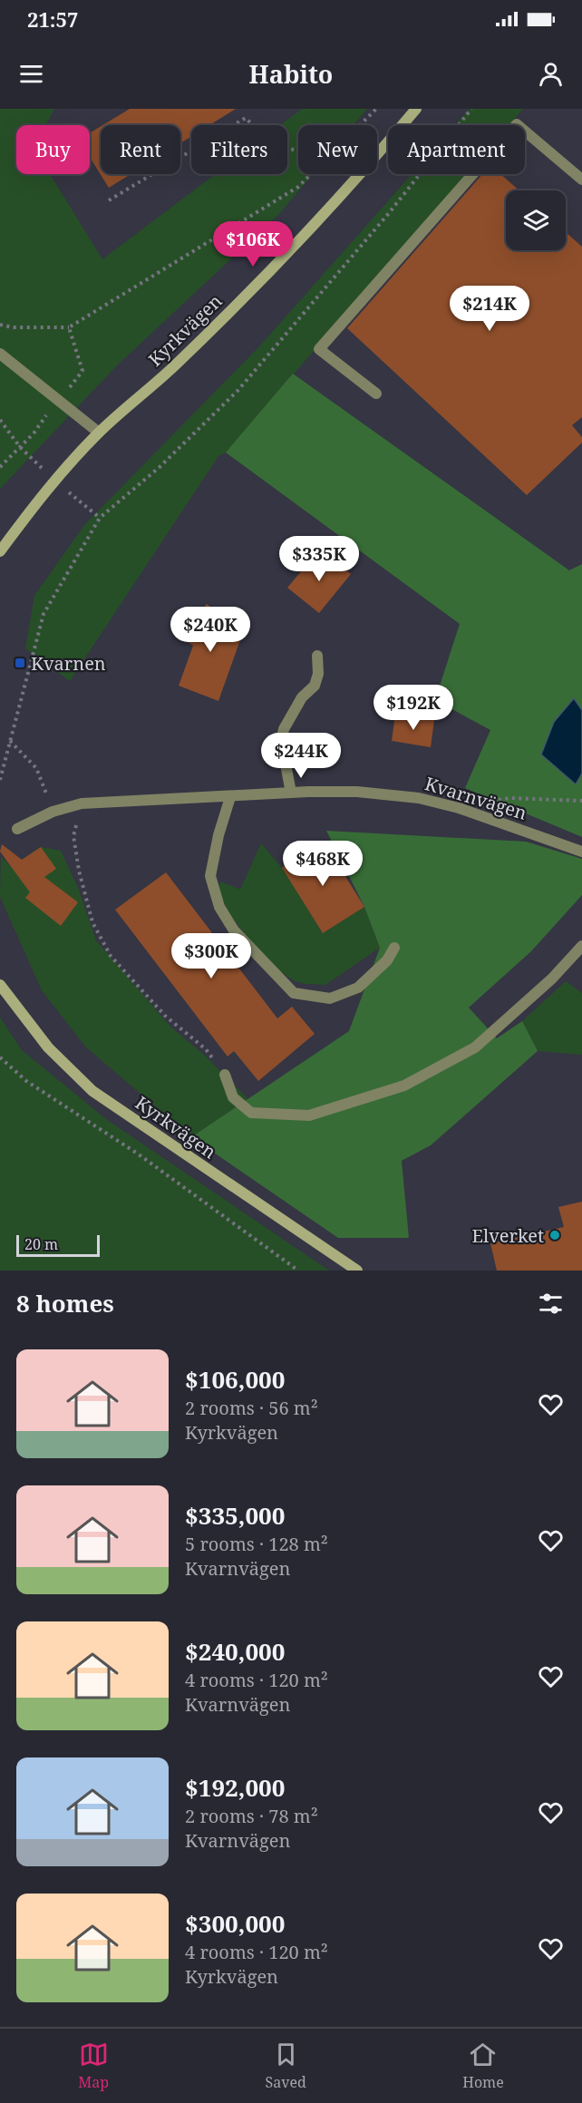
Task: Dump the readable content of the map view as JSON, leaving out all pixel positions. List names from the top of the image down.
{
  "streets": {
    "street": ["Kyrkvägen", "Kvarnvägen"]
  },
  "places": {
    "transit": ["Kvarnen"],
    "other": ["Elverket"]
  },
  "scale_bar": "20 m",
  "page": {
    "status": "21:57",
    "header": "Habito",
    "chip": [
      "Buy",
      "Rent",
      "Filters",
      "New",
      "Apartment"
    ],
    "price": [
      "$106K",
      "$214K",
      "$335K",
      "$240K",
      "$192K",
      "$244K",
      "$468K",
      "$300K"
    ],
    "scale": "20 m",
    "heading": "8 homes",
    "list": [
      {
        "name": "$106,000",
        "note": "2 rooms · 56 m² · Kyrkvägen"
      },
      {
        "name": "$335,000",
        "note": "5 rooms · 128 m² · Kvarnvägen"
      },
      {
        "name": "$240,000",
        "note": "4 rooms · 120 m² · Kvarnvägen"
      },
      {
        "name": "$192,000",
        "note": "2 rooms · 78 m² · Kvarnvägen"
      },
      {
        "name": "$300,000",
        "note": "4 rooms · 120 m² · Kyrkvägen"
      }
    ],
    "tabs": ["Map", "Saved", "Home"]
  }
}
